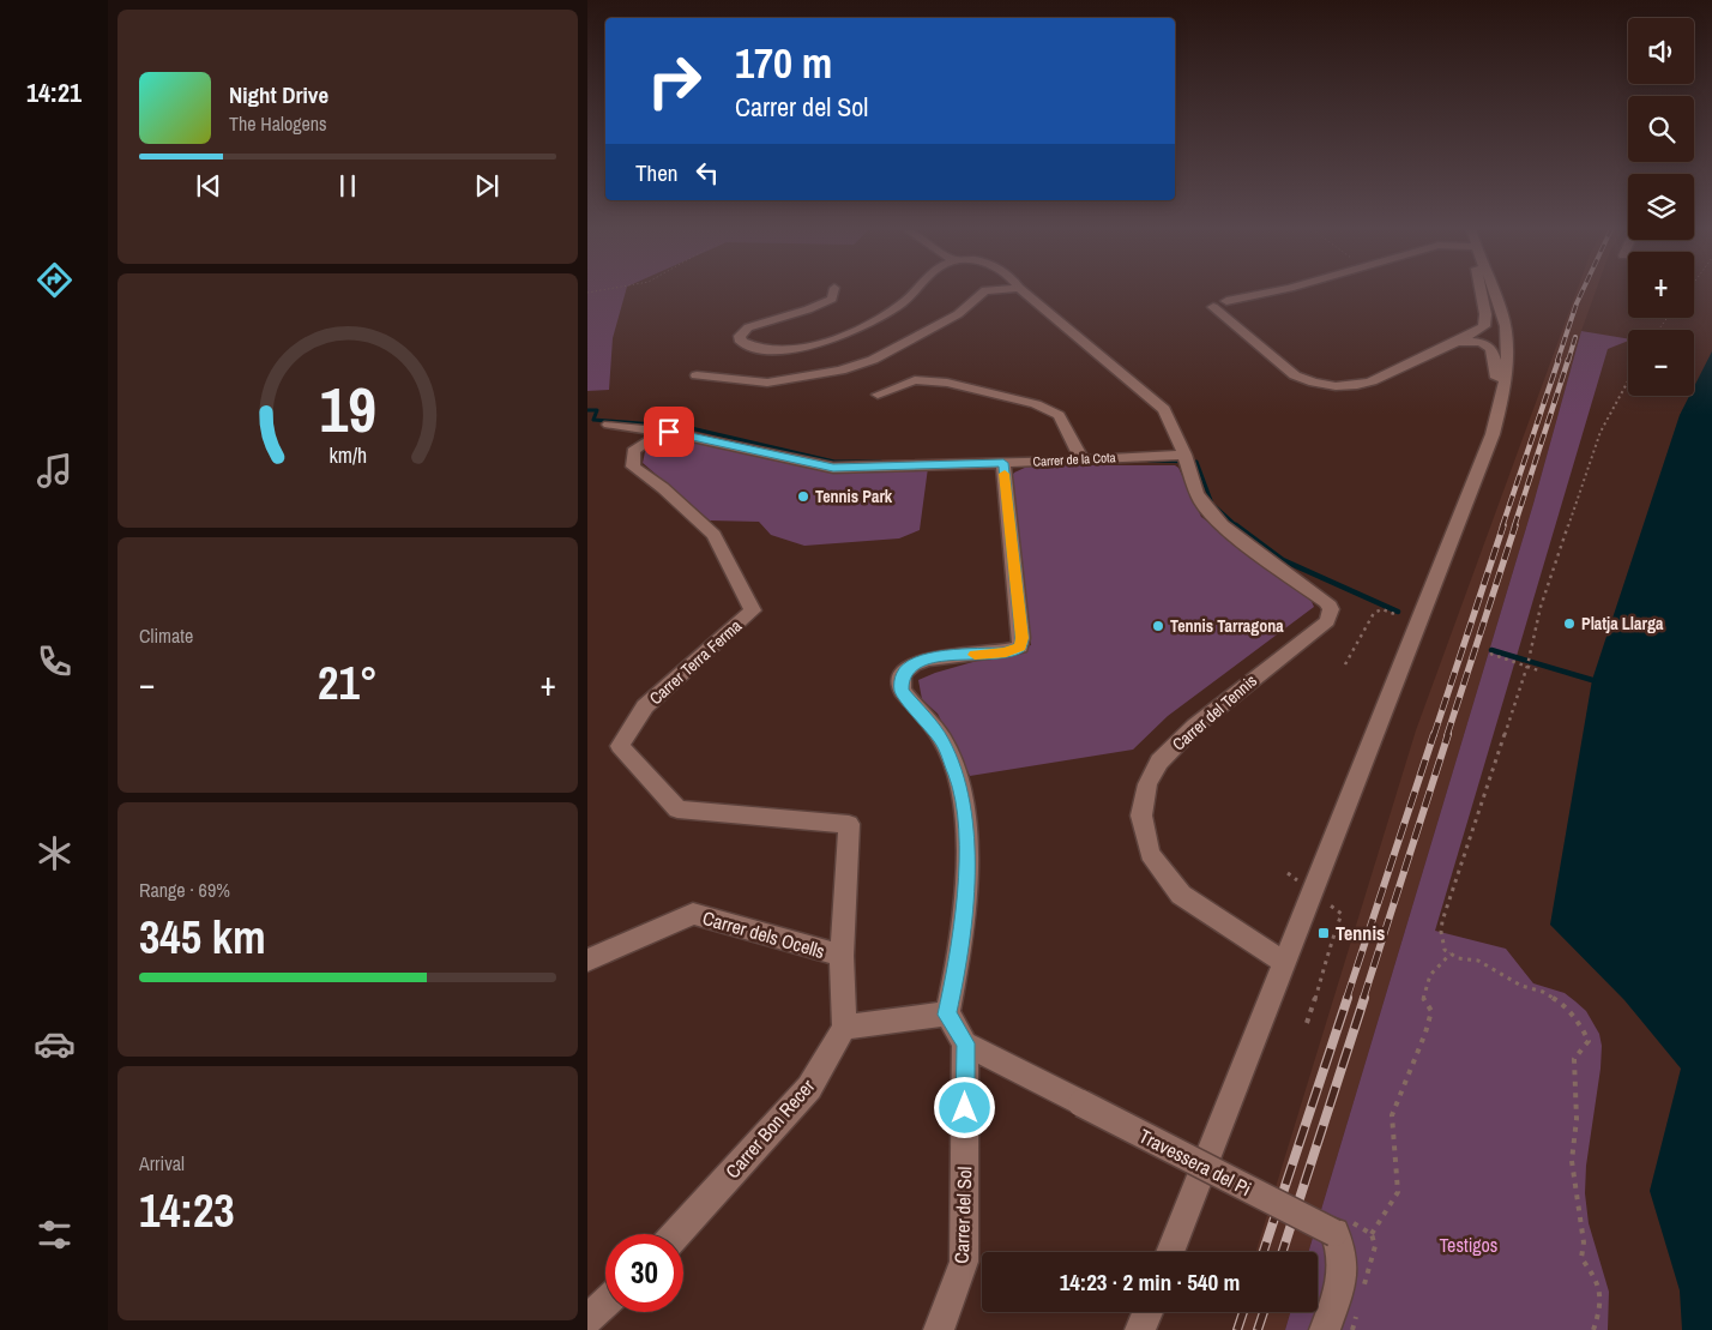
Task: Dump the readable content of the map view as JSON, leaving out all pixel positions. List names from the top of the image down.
{
  "streets": {
    "street": [
      "Carrer de la Cota",
      "Carrer Terra Ferma",
      "Carrer del Tennis",
      "Carrer dels Ocells",
      "Carrer Bon Recer",
      "Travessera del Pi",
      "Carrer del Sol"
    ]
  },
  "crossings": [
    ["Carrer de la Cota", "Carrer Terra Ferma"],
    ["Carrer de la Cota", "Carrer del Tennis"],
    ["Carrer Terra Ferma", "Carrer dels Ocells"],
    ["Carrer dels Ocells", "Carrer Bon Recer"],
    ["Travessera del Pi", "Carrer del Sol"]
  ],
  "parks": ["Testigos"],
  "places": {
    "other": ["Tennis Park", "Platja Llarga", "Tennis Tarragona"],
    "transit": ["Tennis"]
  },
  "page": {
    "tabs": "14:21",
    "map_buttons": ["+", "−"],
    "turn": ["170 m", "Carrer del Sol"],
    "song": ["Night Drive", "The Halogens"],
    "then": "Then",
    "tile": [
      "Climate",
      ["Range · 69%", "345 km"],
      ["Arrival", "14:23"]
    ],
    "heat": ["−", "21°", "+"],
    "limit": "30",
    "trip": "14:23 · 2 min · 540 m",
    "gauge": ["19", "km/h"]
  }
}
